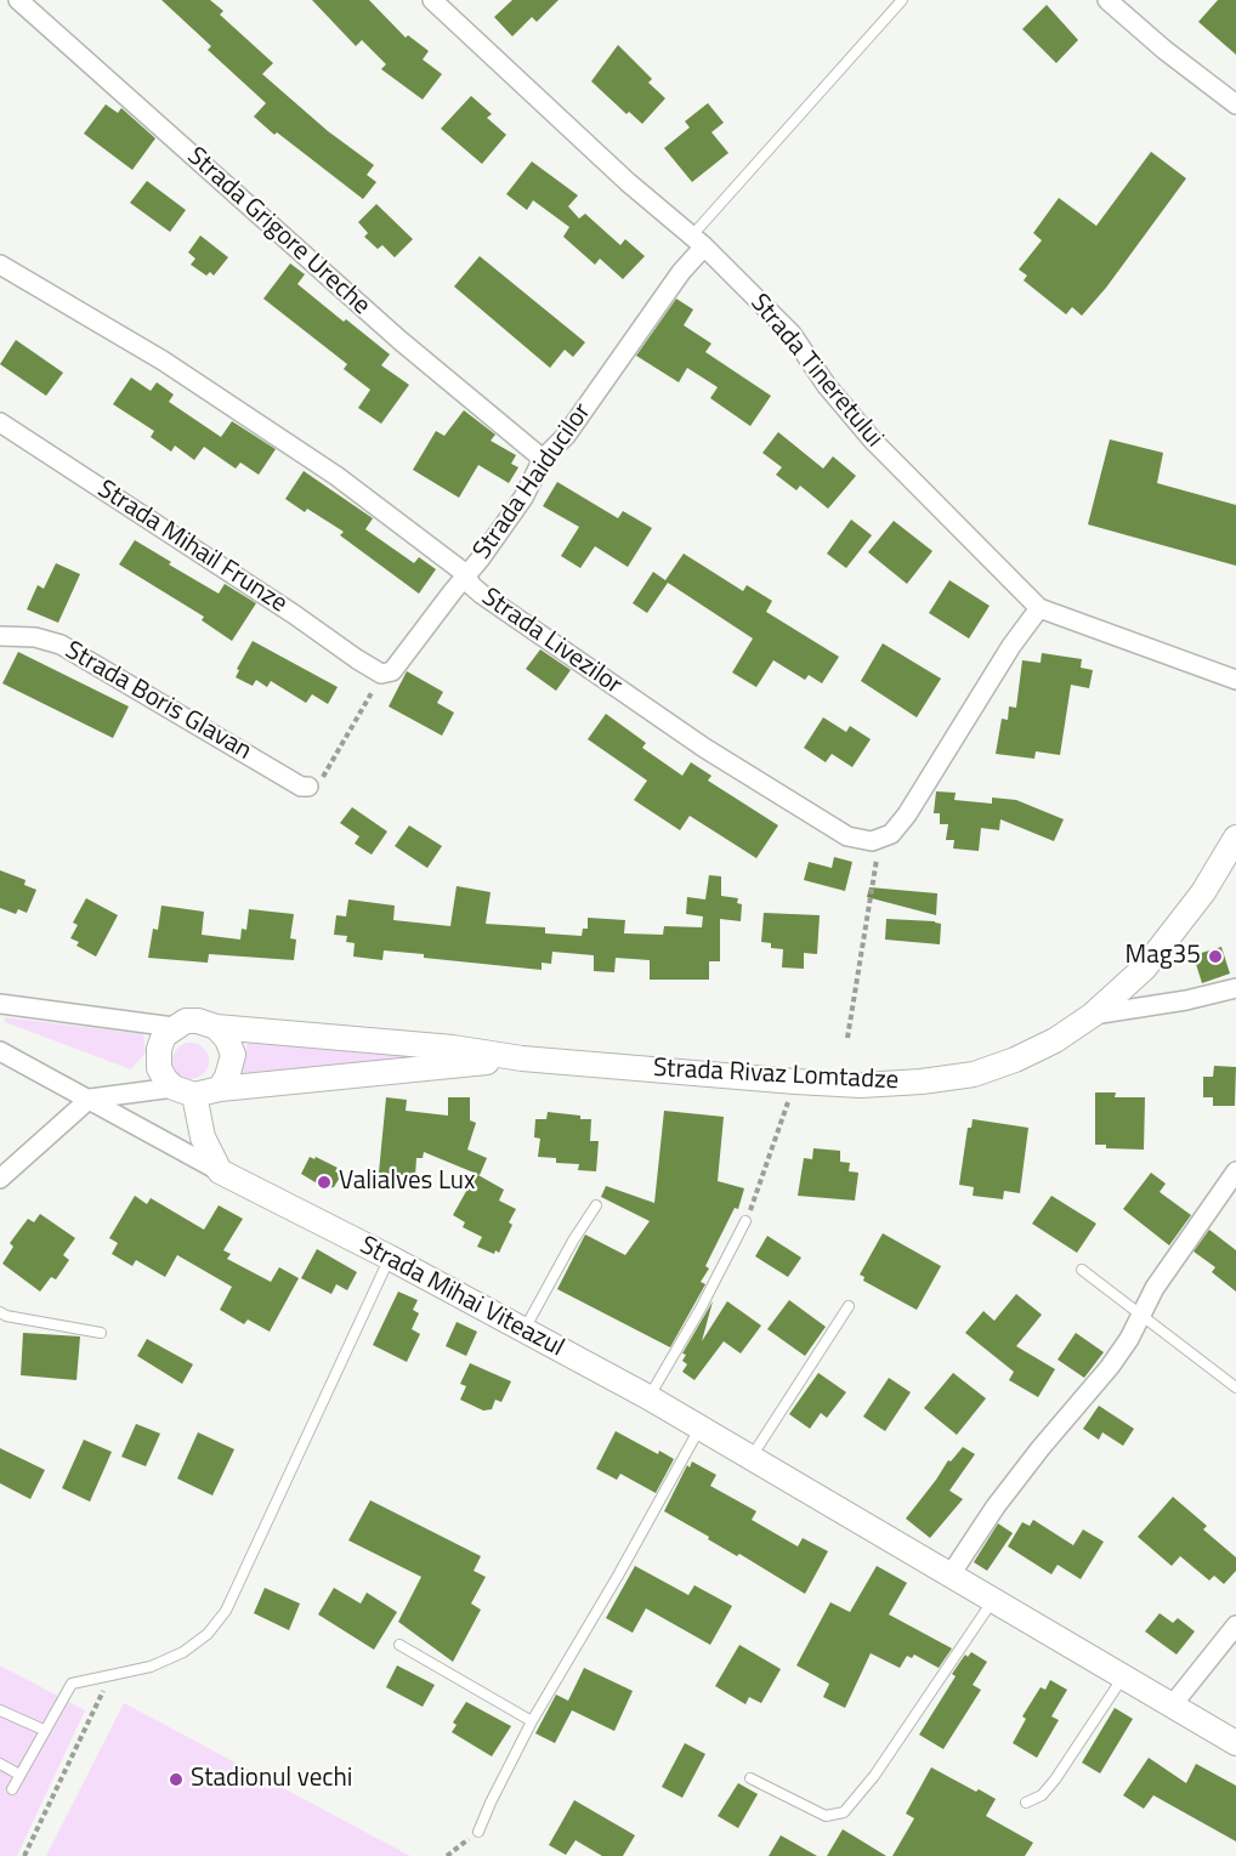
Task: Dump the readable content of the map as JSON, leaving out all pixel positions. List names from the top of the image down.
{
  "streets": {
    "street": [
      "Strada Grigore Ureche",
      "Strada Tineretului",
      "Strada Haiducilor",
      "Strada Mihail Frunze",
      "Strada Livezilor",
      "Strada Boris Glavan",
      "Strada Rivaz Lomtadze",
      "Strada Mihai Viteazul"
    ]
  },
  "crossings": [
    ["Strada Grigore Ureche", "Strada Haiducilor"],
    ["Strada Tineretului", "Strada Haiducilor"],
    ["Strada Haiducilor", "Strada Mihail Frunze"],
    ["Strada Haiducilor", "Strada Livezilor"]
  ],
  "places": ["Mag35", "Valialves Lux", "Stadionul vechi"]
}
